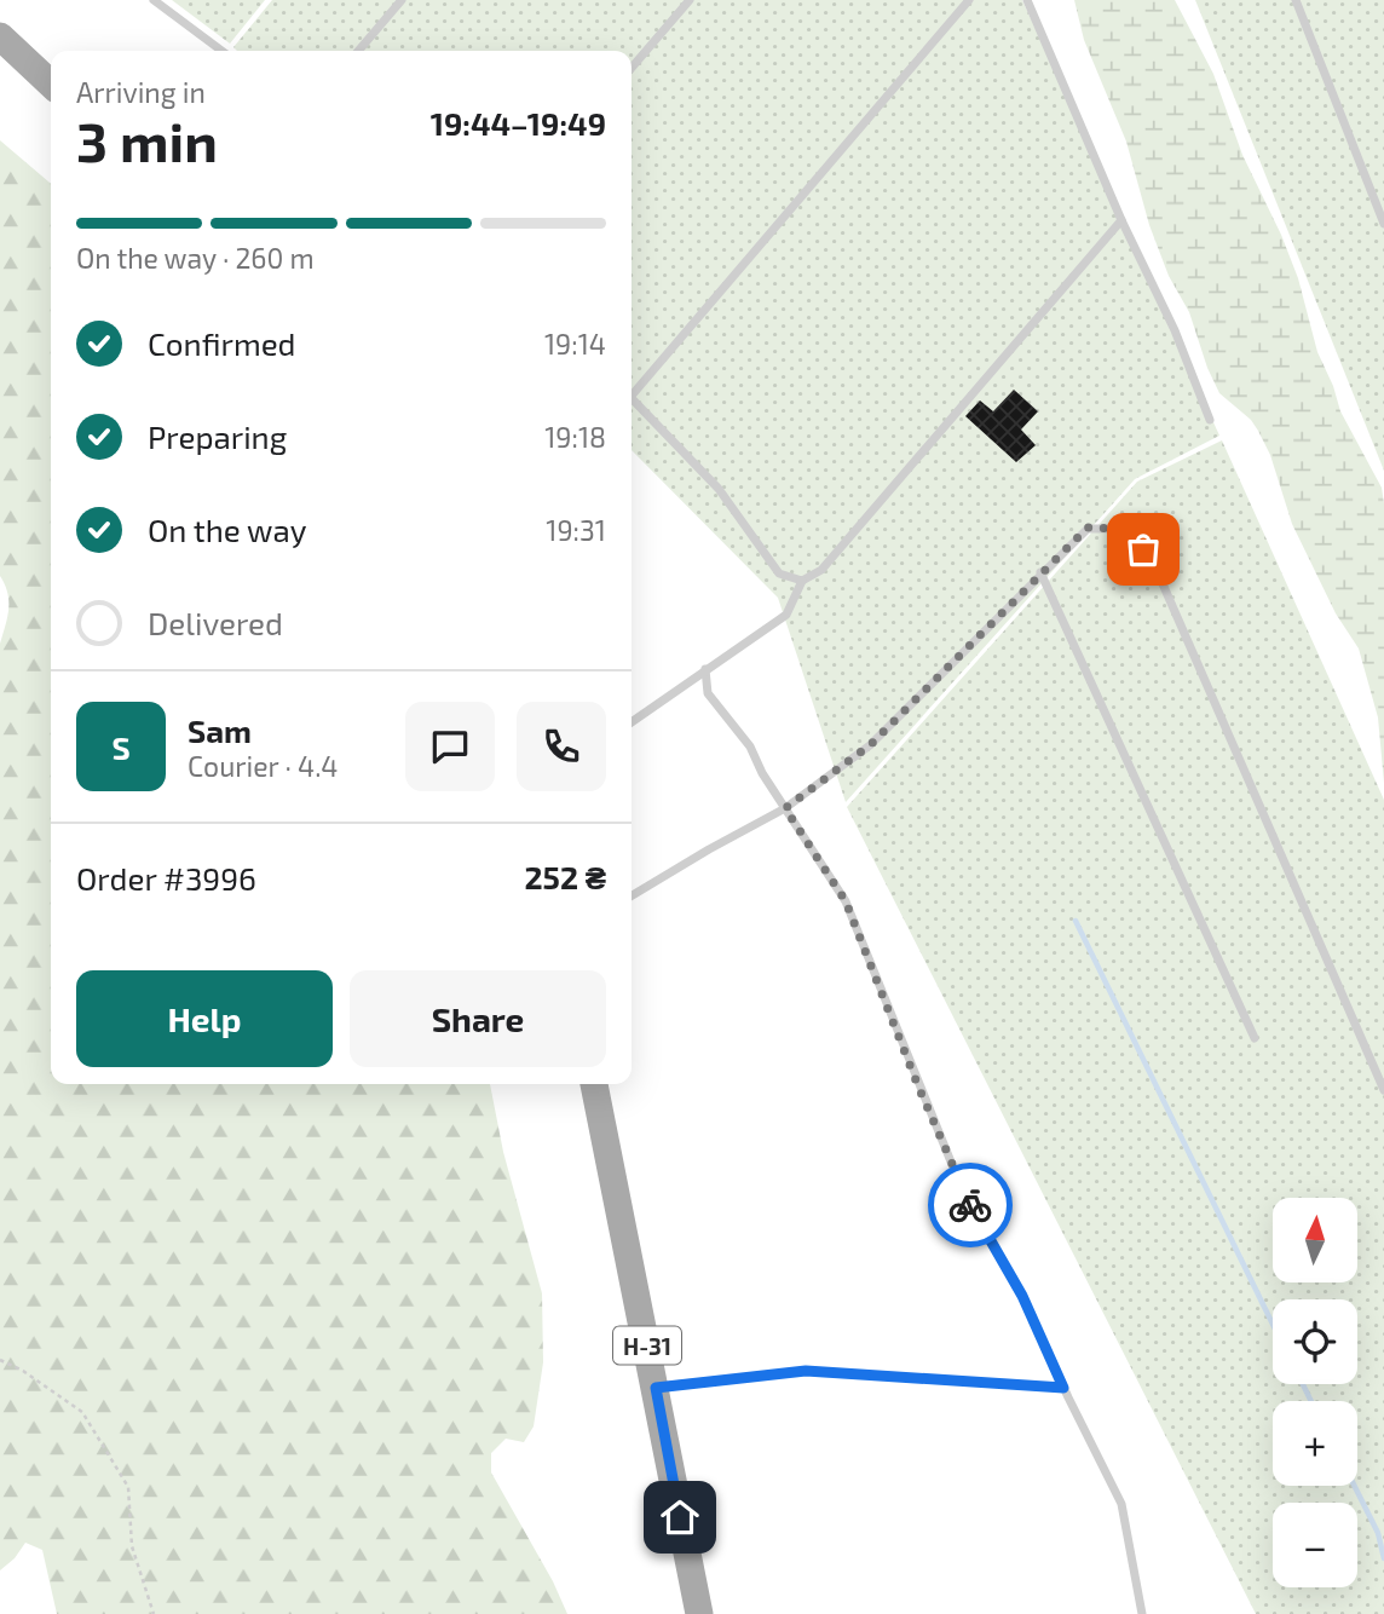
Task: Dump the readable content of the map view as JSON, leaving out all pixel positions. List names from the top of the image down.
{
  "streets": {
    "main road": ["Н-31"]
  },
  "north": "top",
  "page": {
    "heading": ["3 min", "Arriving in", "19:44–19:49"],
    "panel": [
      "Sam",
      "Courier · 4.4",
      "Order #3996",
      "252 ₴"
    ],
    "bar": "On the way · 260 m",
    "list": [
      ["Confirmed", "19:14"],
      ["Preparing", "19:18"],
      ["On the way", "19:31"],
      "Delivered"
    ],
    "round": "S",
    "buttons": ["Help", "Share"],
    "map_buttons": ["+", "−"]
  }
}
